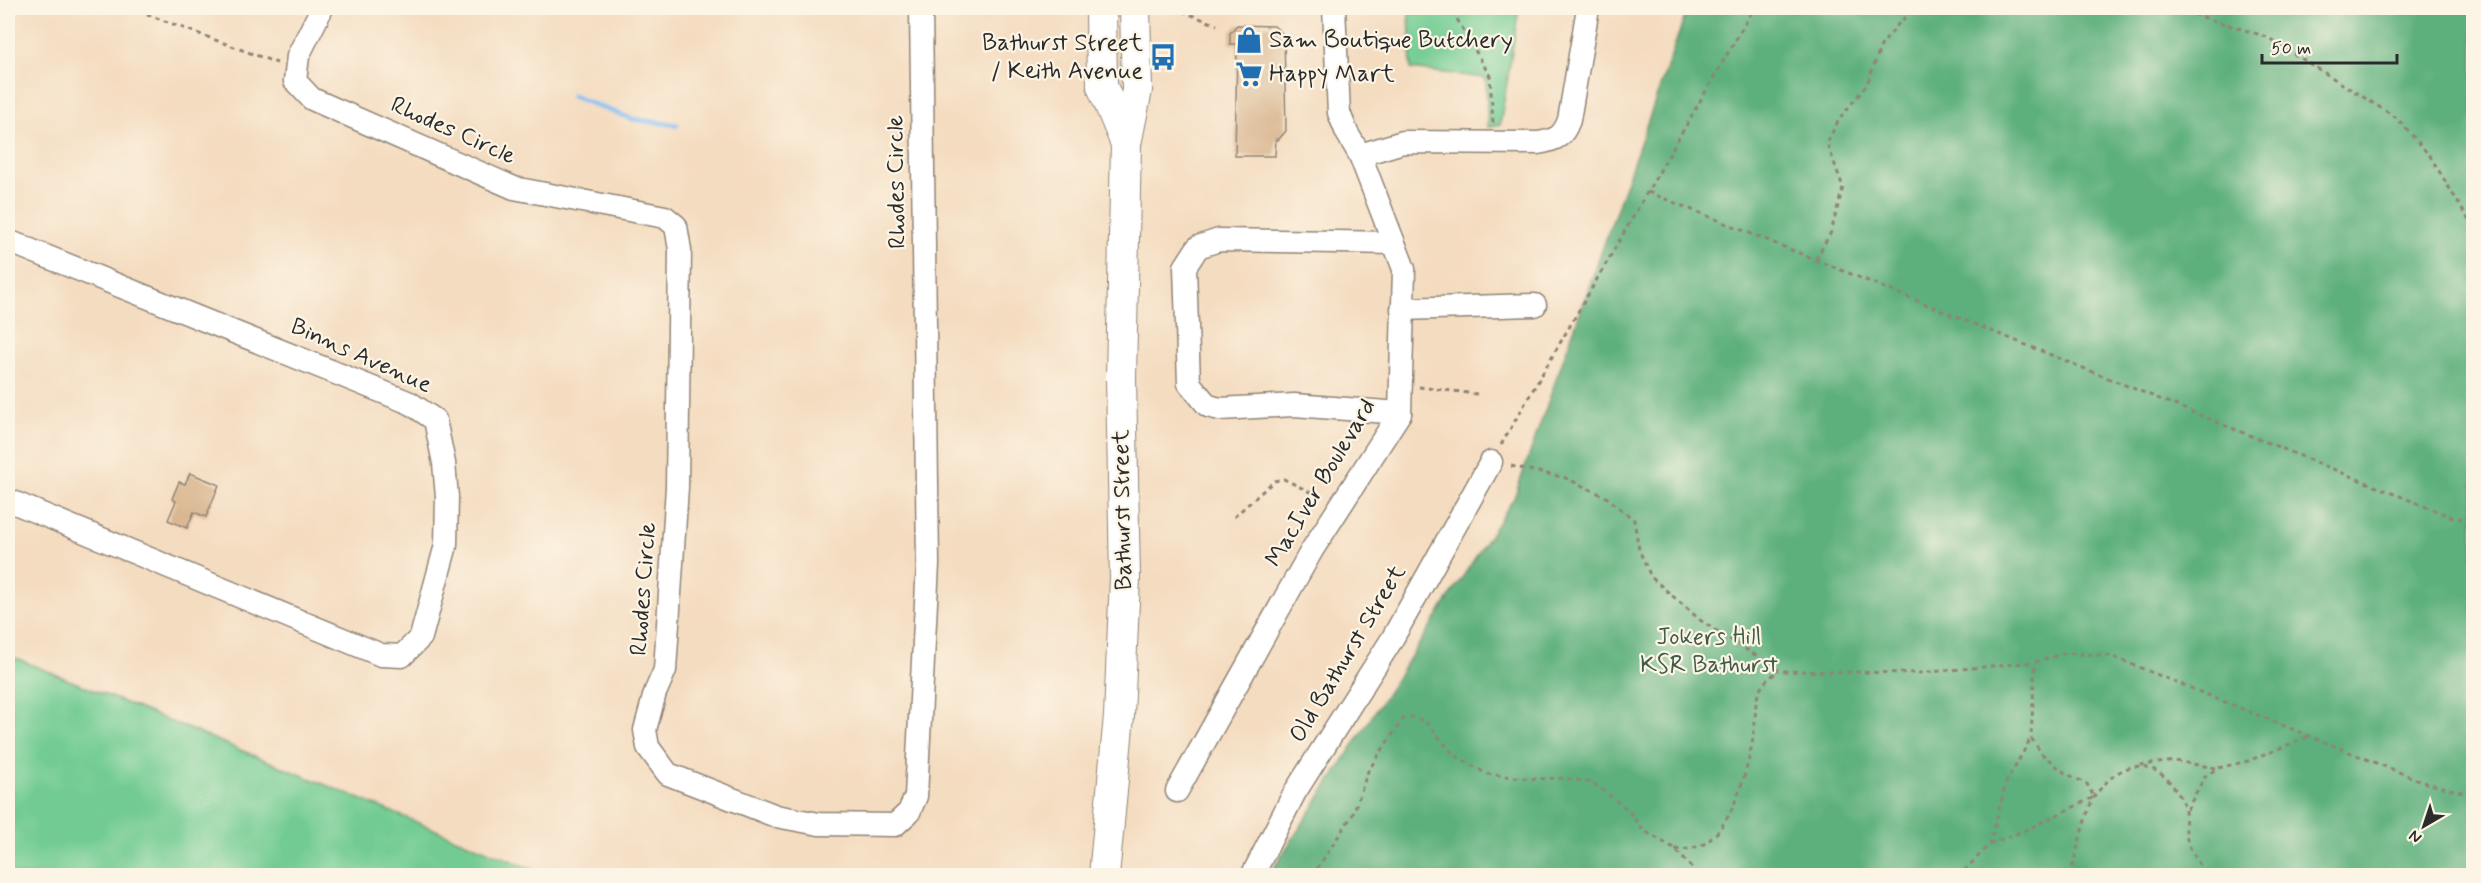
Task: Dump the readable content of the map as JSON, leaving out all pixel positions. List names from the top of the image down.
{
  "streets": {
    "main road": ["Bathurst Street"],
    "street": [
      "Rhodes Circle",
      "Binns Avenue",
      "MacIver Boulevard",
      "Old Bathurst Street"
    ]
  },
  "parks": ["Jokers Hill KSR Bathurst"],
  "places": {
    "shop": ["Sam Boutique Butchery"],
    "bus stop": ["Bathurst Street / Keith Avenue"],
    "supermarket": ["Happy Mart"]
  },
  "scale_bar": "50 m",
  "north": "bottom left"
}
